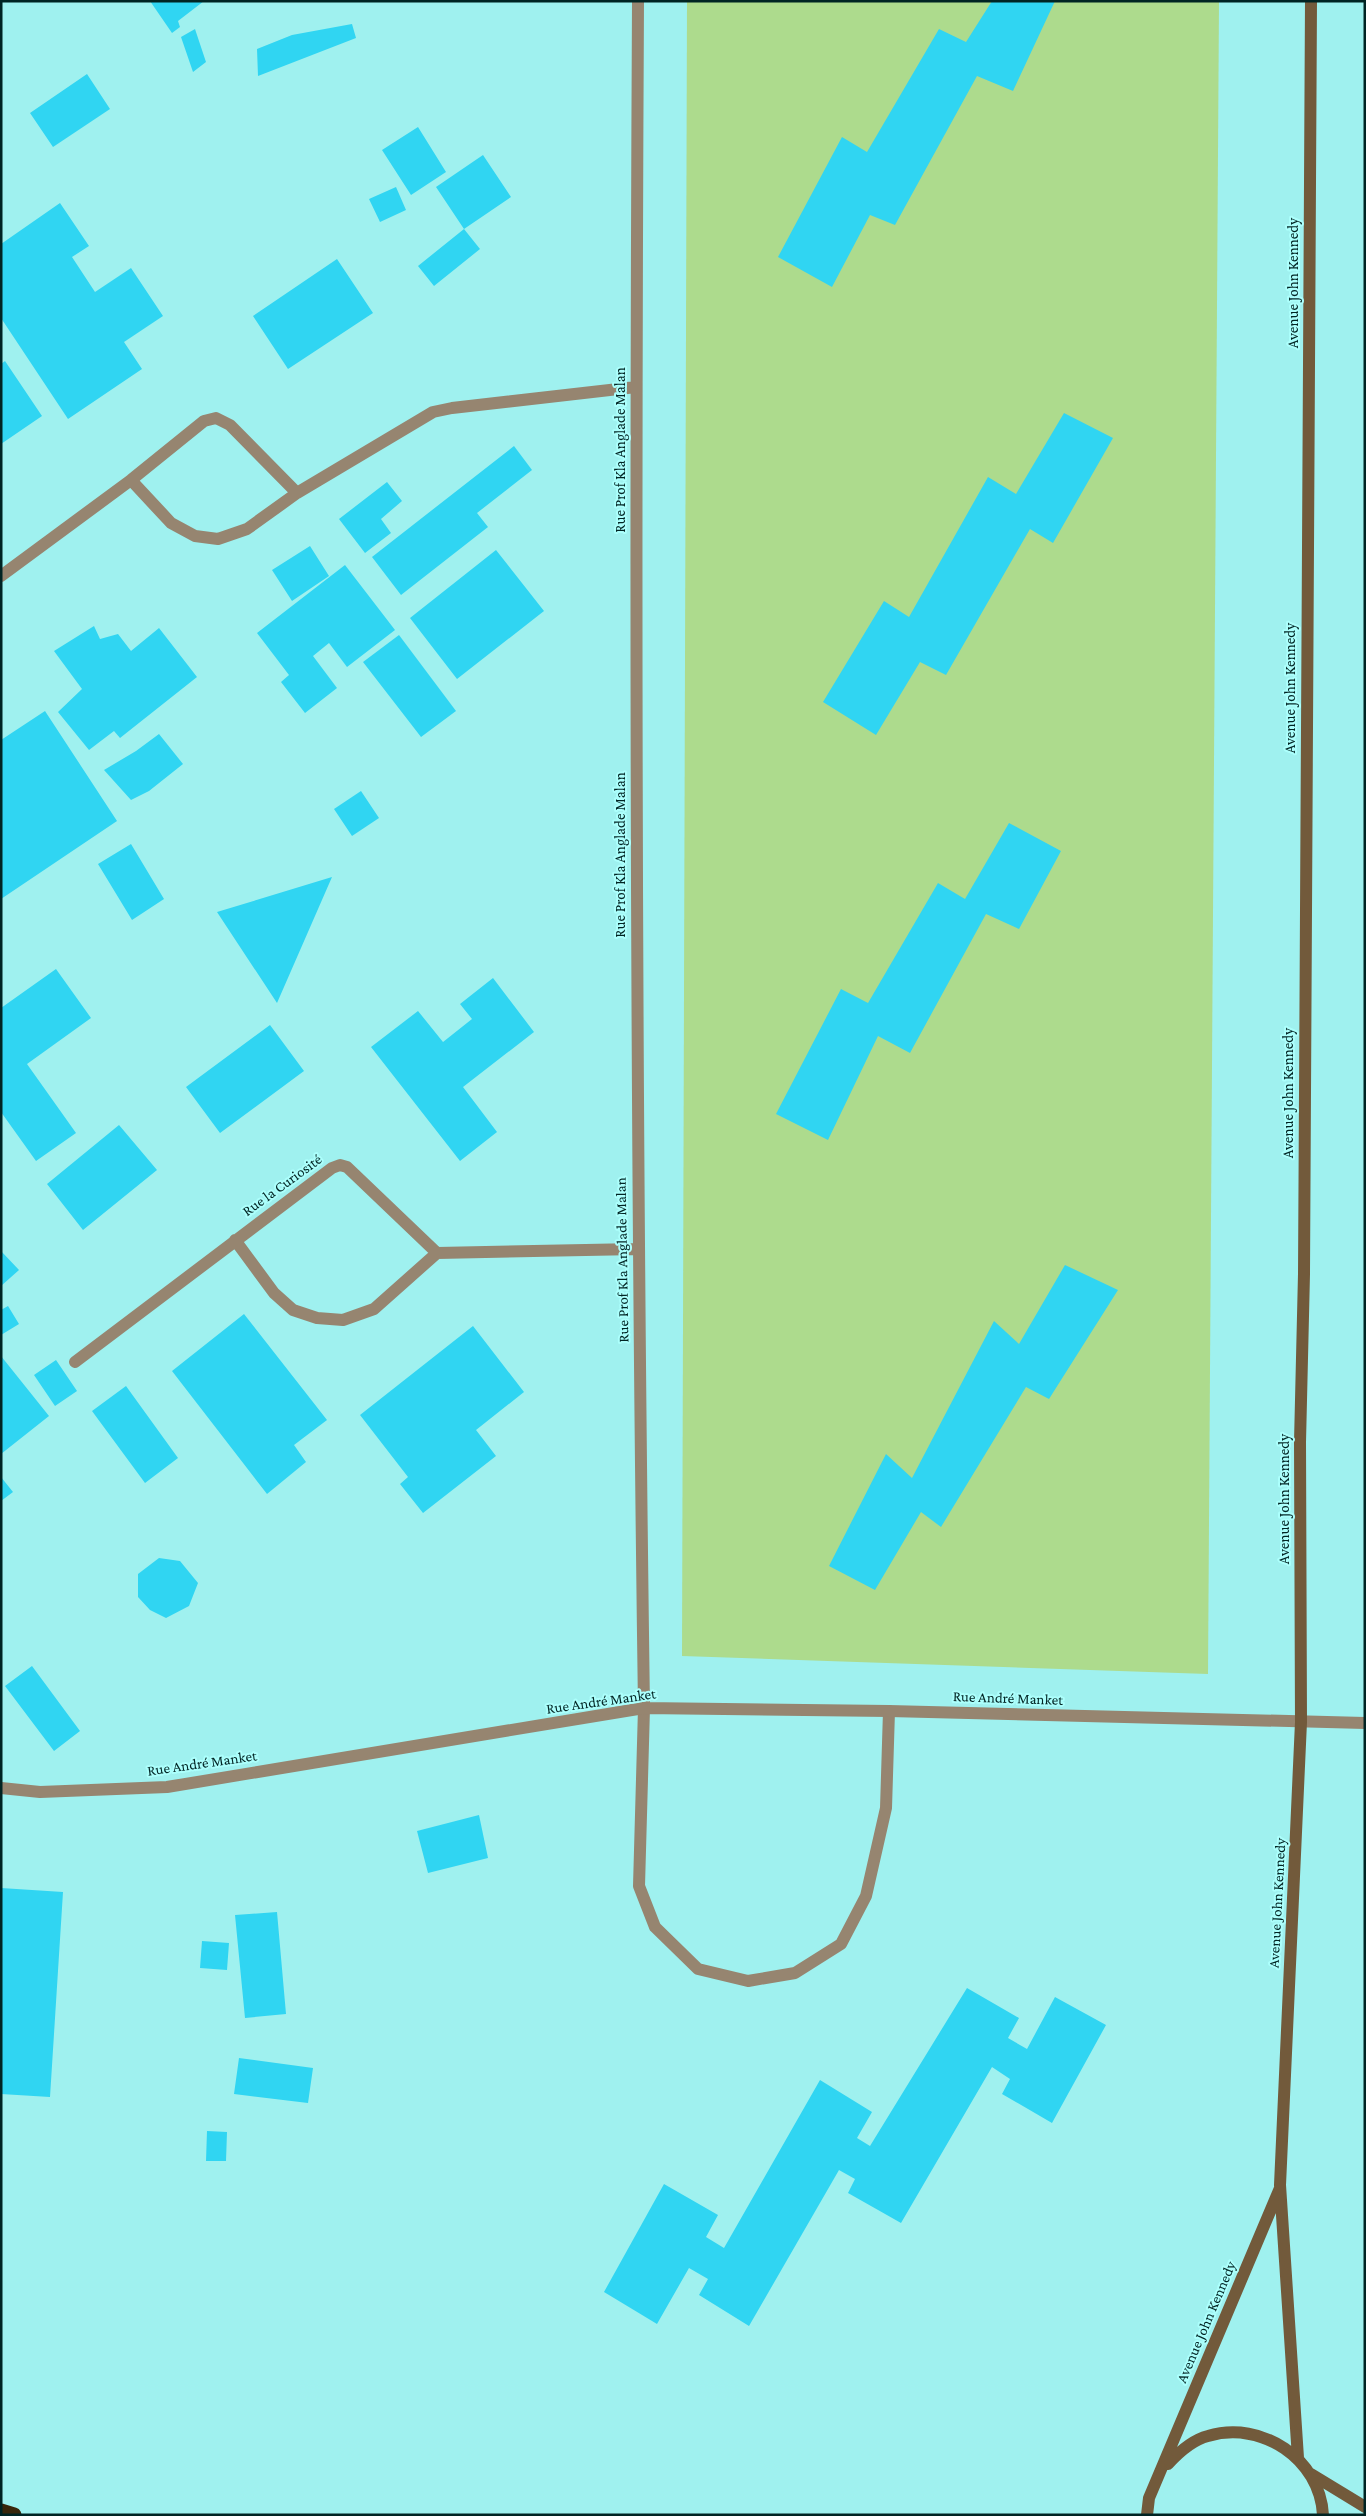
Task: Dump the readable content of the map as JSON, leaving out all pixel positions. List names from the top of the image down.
{
  "streets": {
    "main road": ["Avenue John Kennedy"],
    "street": ["Rue Prof Kla Anglade Malan", "Rue la Curiosité", "Rue André Manket"]
  },
  "crossings": [
    ["Avenue John Kennedy", "Rue André Manket"],
    ["Rue Prof Kla Anglade Malan", "Rue André Manket"]
  ]
}
